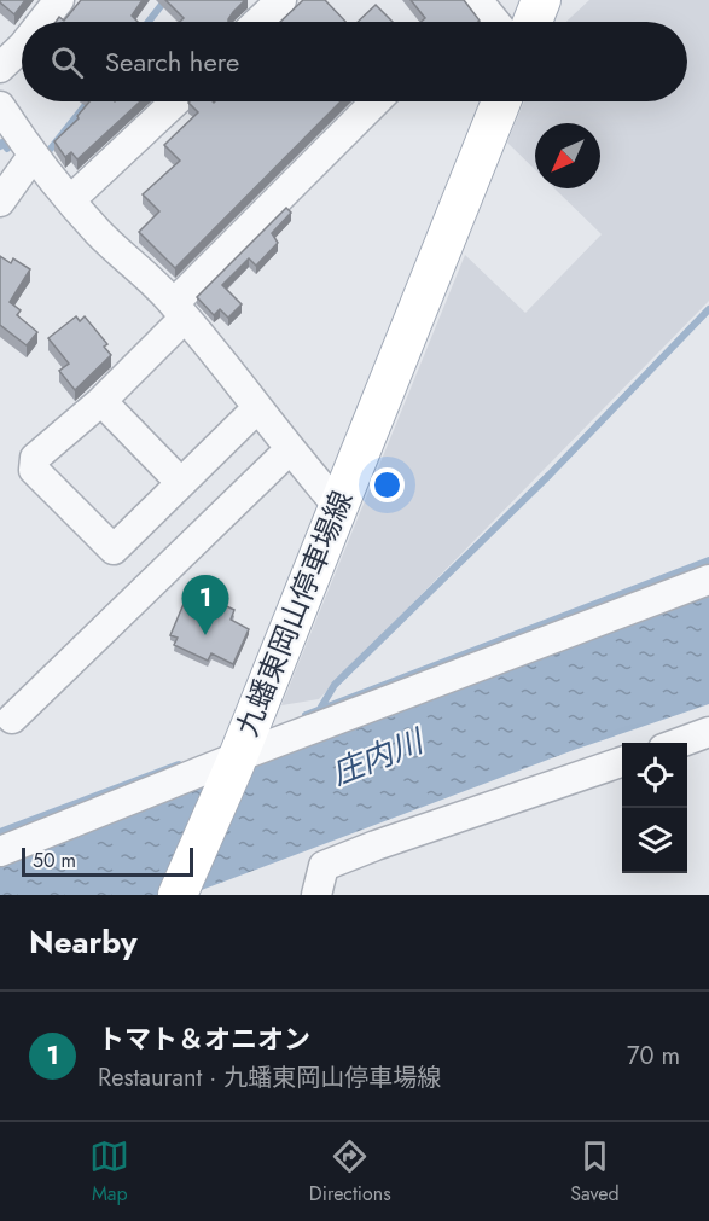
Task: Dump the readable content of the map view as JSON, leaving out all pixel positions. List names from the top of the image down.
{
  "streets": {
    "main road": ["九蟠東岡山停車場線"]
  },
  "water": ["庄内川"],
  "scale_bar": "50 m",
  "north": "bottom left",
  "page": {
    "search": "Search here",
    "pins": "1",
    "scale": "50 m",
    "heading": "Nearby",
    "list": [
      {
        "mark": "1",
        "name": "トマト＆オニオン",
        "note": "Restaurant · 九蟠東岡山停車場線",
        "value": "70 m"
      }
    ],
    "nav": ["Map", "Directions", "Saved"]
  }
}
